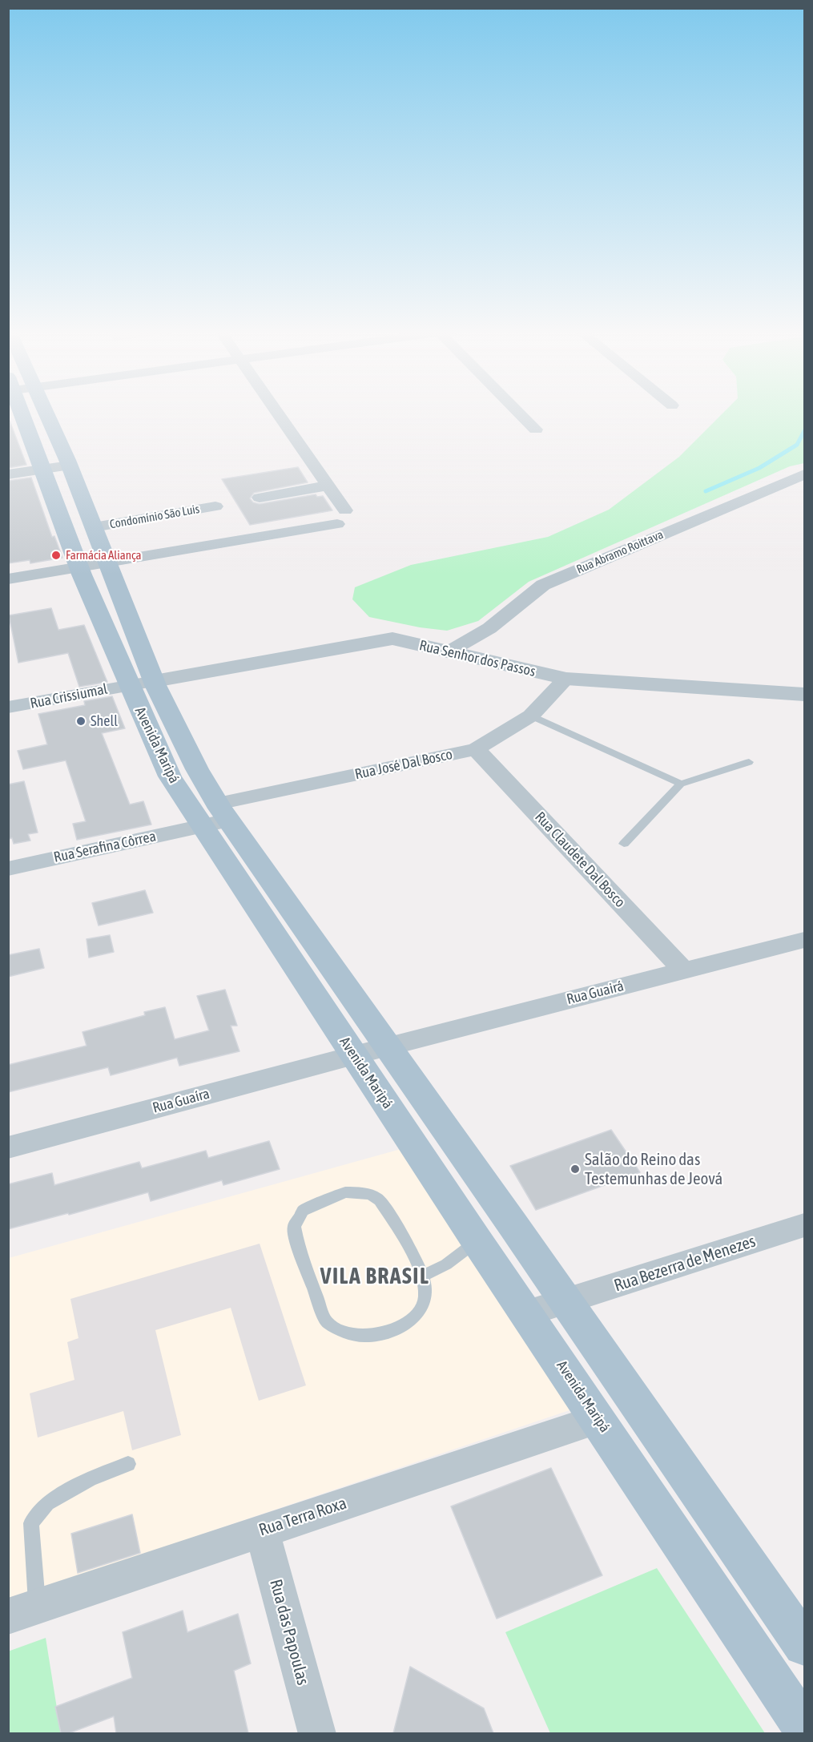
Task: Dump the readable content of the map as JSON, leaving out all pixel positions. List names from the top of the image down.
{
  "streets": {
    "main road": ["Avenida Maripá"],
    "street": [
      "Condomínio São Luis",
      "Rua Abramo Roittava",
      "Rua Senhor dos Passos",
      "Rua Crissiumal",
      "Rua José Dal Bosco",
      "Rua Serafina Côrrea",
      "Rua Claudete Dal Bosco",
      "Rua Guairá",
      "Rua Guaíra",
      "Rua Bezerra de Menezes",
      "Rua Terra Roxa",
      "Rua das Papoulas"
    ]
  },
  "crossings": [
    ["Condomínio São Luis", "Avenida Maripá"],
    ["Rua Abramo Roittava", "Rua Senhor dos Passos"],
    ["Rua Senhor dos Passos", "Rua Crissiumal"],
    ["Rua Senhor dos Passos", "Avenida Maripá"],
    ["Rua Senhor dos Passos", "Rua José Dal Bosco"],
    ["Rua Crissiumal", "Avenida Maripá"],
    ["Avenida Maripá", "Rua José Dal Bosco"],
    ["Avenida Maripá", "Rua Serafina Côrrea"],
    ["Avenida Maripá", "Rua Guairá"],
    ["Avenida Maripá", "Rua Guaíra"],
    ["Avenida Maripá", "Rua Bezerra de Menezes"],
    ["Avenida Maripá", "Rua Terra Roxa"],
    ["Rua José Dal Bosco", "Rua Serafina Côrrea"],
    ["Rua José Dal Bosco", "Rua Claudete Dal Bosco"],
    ["Rua Claudete Dal Bosco", "Rua Guairá"],
    ["Rua Guairá", "Rua Guaíra"],
    ["Rua Terra Roxa", "Rua das Papoulas"]
  ],
  "districts": ["VILA BRASIL"],
  "places": ["Farmácia Aliança", "Shell", "Salão do Reino das Testemunhas de Jeová"]
}
